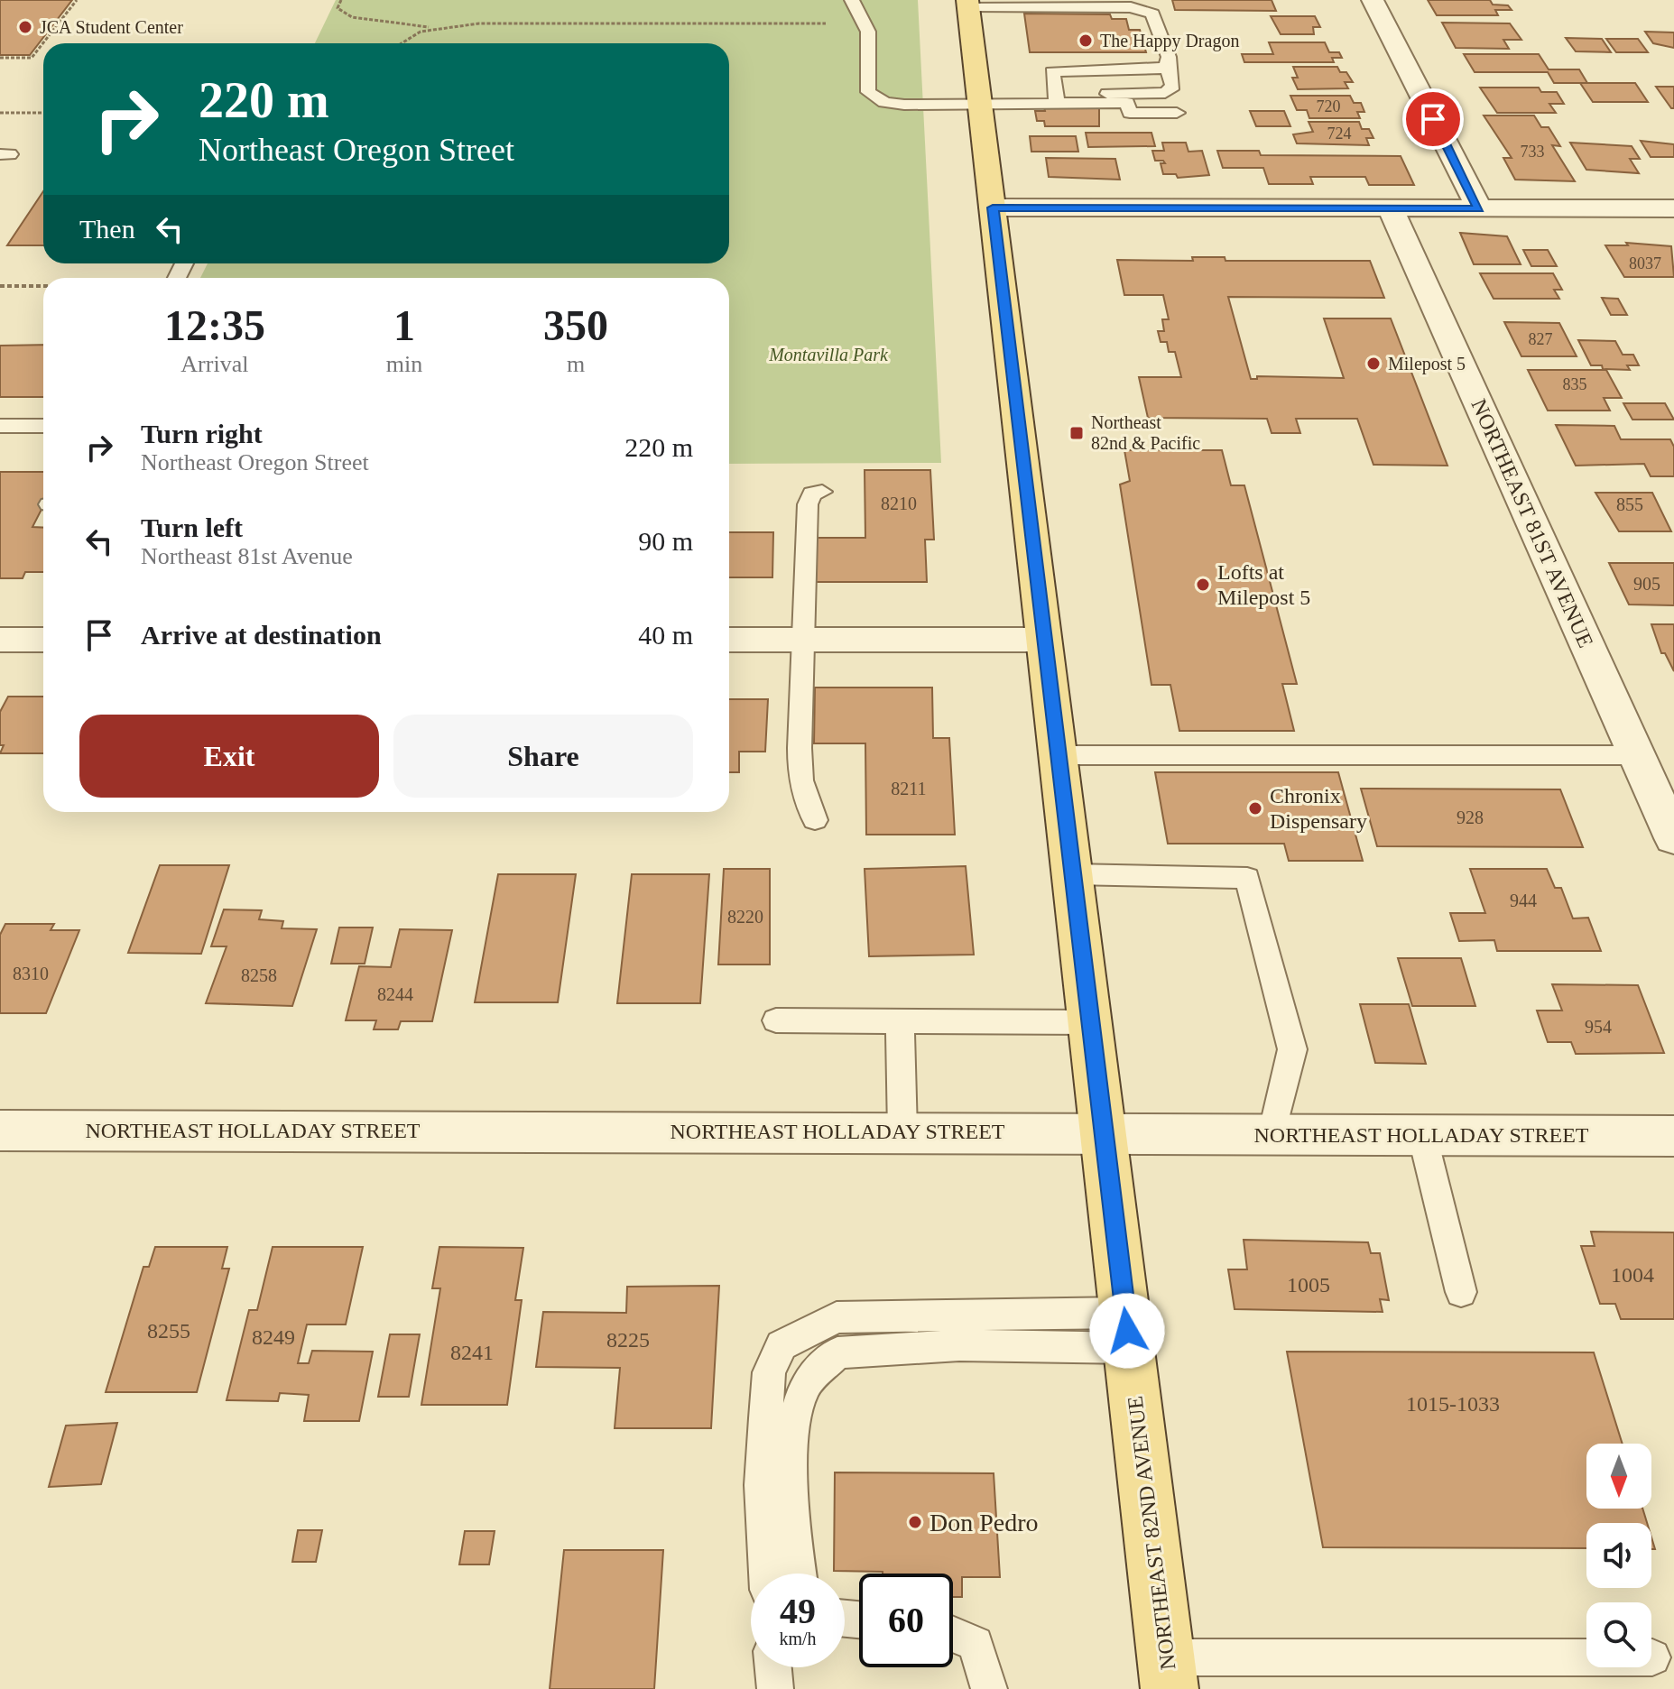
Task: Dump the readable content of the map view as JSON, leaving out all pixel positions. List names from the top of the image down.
{
  "streets": {
    "main road": ["NORTHEAST 82ND AVENUE"],
    "street": ["NORTHEAST 81ST AVENUE", "NORTHEAST HOLLADAY STREET"]
  },
  "crossings": [
    ["NORTHEAST HOLLADAY STREET", "NORTHEAST 82ND AVENUE"]
  ],
  "parks": ["Montavilla Park"],
  "places": {
    "other": [
      "JCA Student Center",
      "The Happy Dragon",
      "Milepost 5",
      "Lofts at Milepost 5",
      "Chronix Dispensary",
      "Don Pedro"
    ],
    "transit": ["Northeast 82nd & Pacific"]
  },
  "house_numbers": [
    "720",
    "724",
    "733",
    "8037",
    "827",
    "835",
    "8210",
    "855",
    "905",
    "8211",
    "928",
    "944",
    "8220",
    "8310",
    "8258",
    "8244",
    "954",
    "1004",
    "1005",
    "8255",
    "8249",
    "8225",
    "8241",
    "1015-1033"
  ],
  "north": "bottom",
  "page": {
    "turn": ["220 m", "Northeast Oregon Street"],
    "then": "Then",
    "eta": [
      "12:35",
      "Arrival",
      "1",
      "min",
      "350",
      "m"
    ],
    "list": [
      {
        "name": "Turn right",
        "note": "Northeast Oregon Street",
        "value": "220 m"
      },
      {
        "name": "Turn left",
        "note": "Northeast 81st Avenue",
        "value": "90 m"
      },
      {
        "name": "Arrive at destination",
        "value": "40 m"
      }
    ],
    "buttons": ["Exit", "Share"],
    "speed": "49 km/h",
    "limit": "60"
  }
}
